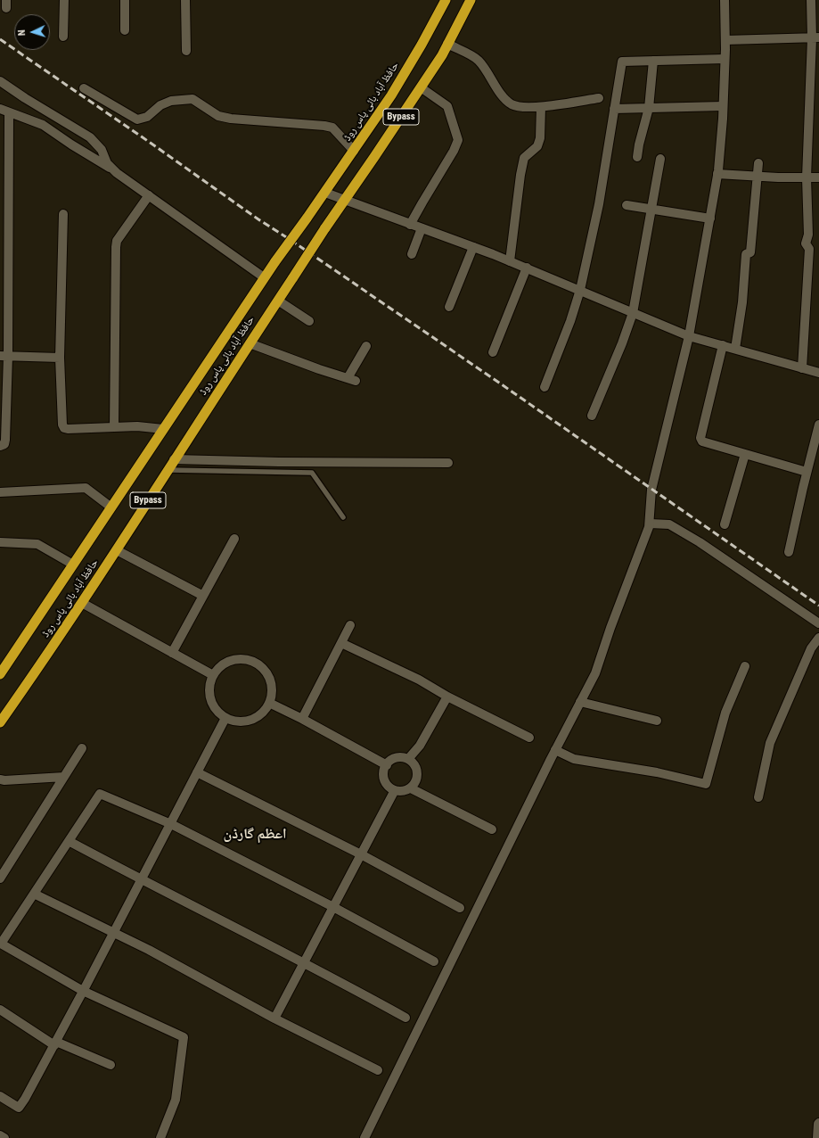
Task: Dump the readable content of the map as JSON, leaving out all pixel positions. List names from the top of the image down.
{
  "streets": {
    "highway": ["حافظ آباد بائی پاس روڈ", "Bypass"]
  },
  "districts": ["اعظم گارڈن"],
  "north": "left"
}
